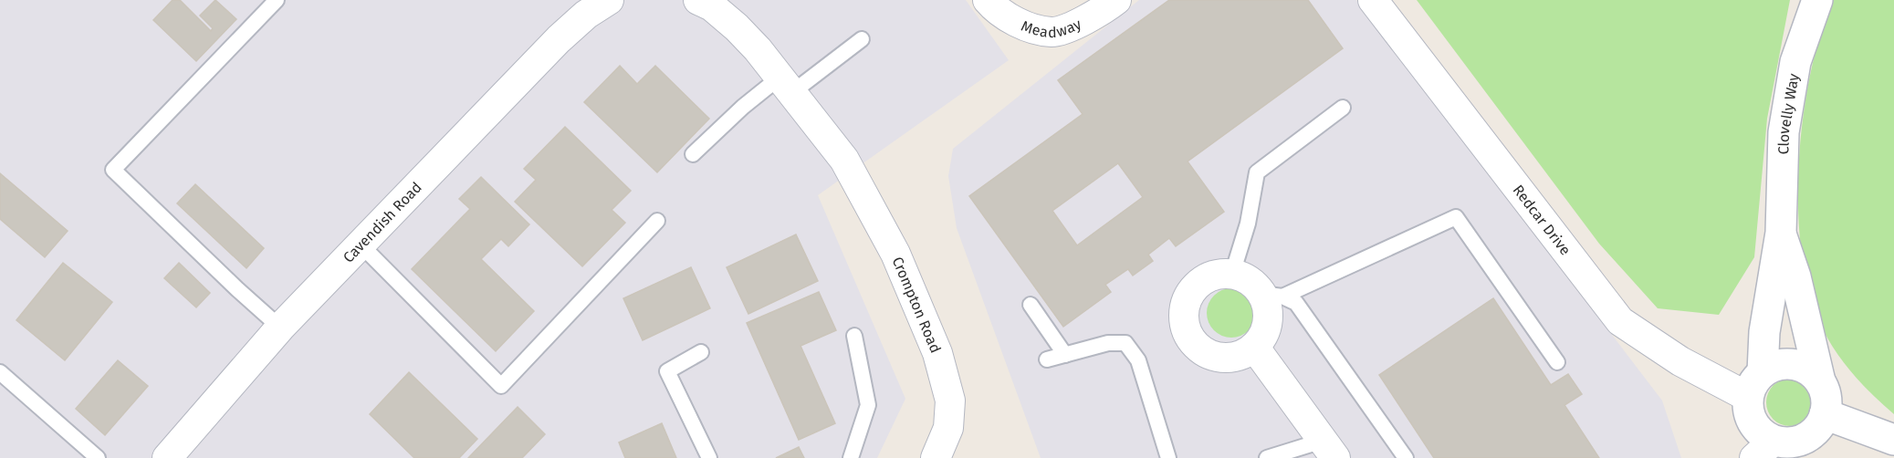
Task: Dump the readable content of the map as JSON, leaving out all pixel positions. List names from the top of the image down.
{
  "streets": {
    "street": [
      "Meadway",
      "Clovelly Way",
      "Redcar Drive",
      "Cavendish Road",
      "Crompton Road"
    ]
  },
  "crossings": [
    ["Clovelly Way", "Redcar Drive"]
  ]
}
